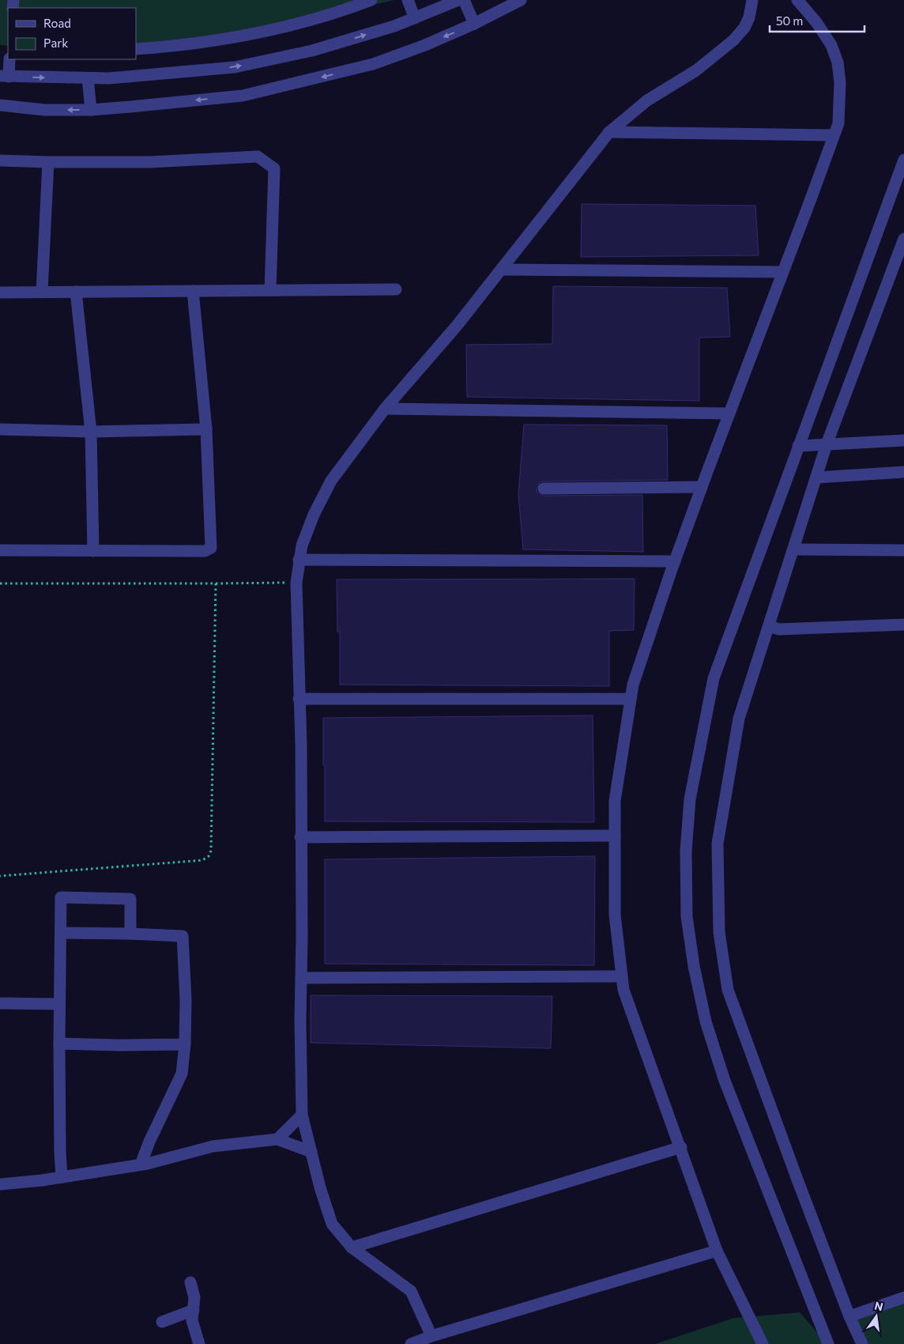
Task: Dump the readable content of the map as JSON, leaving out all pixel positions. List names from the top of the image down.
{
  "legend": ["Road", "Park"],
  "scale_bar": "50 m",
  "north": "top"
}
